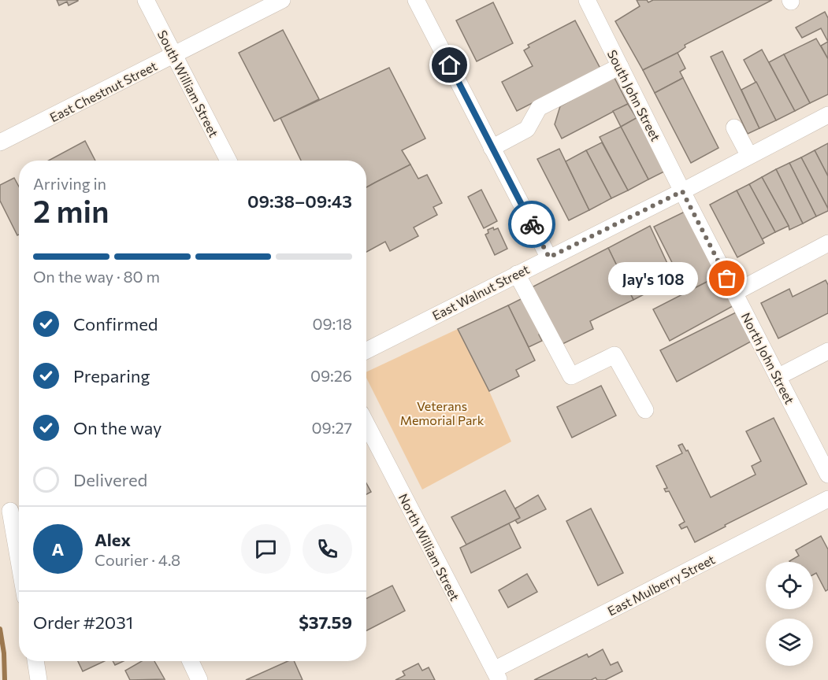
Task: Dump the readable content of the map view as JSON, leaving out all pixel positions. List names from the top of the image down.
{
  "streets": {
    "street": [
      "South William Street",
      "East Chestnut Street",
      "South John Street",
      "East Walnut Street",
      "North John Street",
      "North William Street",
      "East Mulberry Street"
    ]
  },
  "crossings": [
    ["South William Street", "East Chestnut Street"],
    ["South John Street", "East Walnut Street"],
    ["South John Street", "North John Street"],
    ["East Walnut Street", "North John Street"],
    ["North William Street", "East Mulberry Street"]
  ],
  "parks": ["Veterans Memorial Park"],
  "places": ["Jay's 108"],
  "page": {
    "heading": ["2 min", "Arriving in", "09:38–09:43"],
    "panel": [
      "Alex",
      "Courier · 4.8",
      "Order #2031",
      "$37.59"
    ],
    "bar": "On the way · 80 m",
    "bubble": "Jay's 108",
    "list": [
      ["Confirmed", "09:18"],
      ["Preparing", "09:26"],
      ["On the way", "09:27"],
      "Delivered"
    ],
    "round": "A"
  }
}
